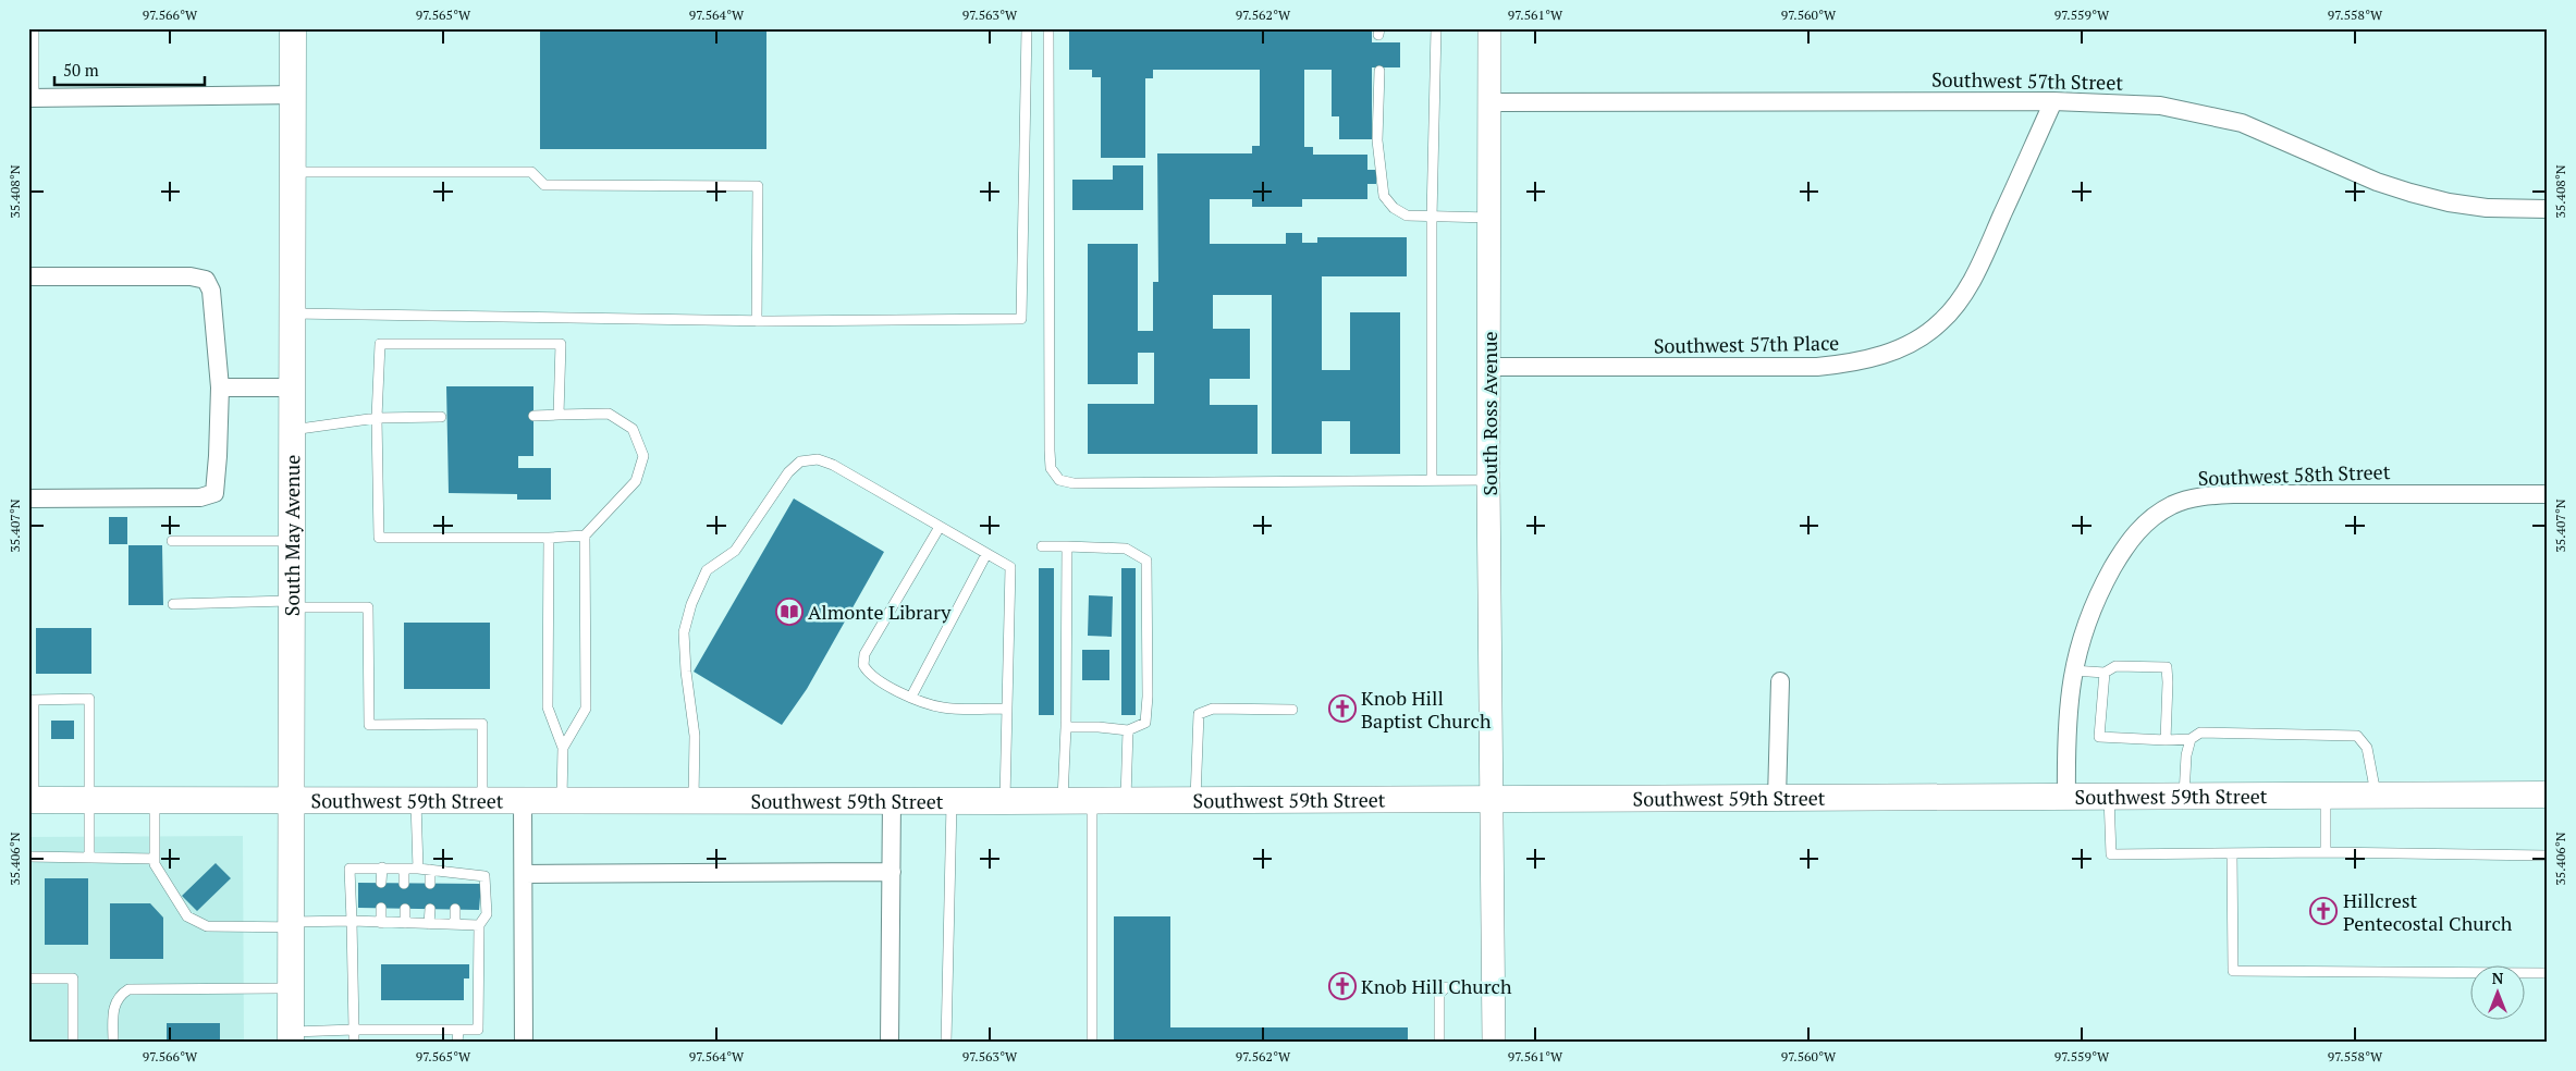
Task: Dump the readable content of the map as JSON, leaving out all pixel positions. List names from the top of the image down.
{
  "streets": {
    "main road": ["South May Avenue", "Southwest 59th Street"],
    "street": [
      "Southwest 57th Street",
      "Southwest 57th Place",
      "South Ross Avenue",
      "Southwest 58th Street"
    ]
  },
  "crossings": [
    ["Southwest 57th Street", "Southwest 57th Place"],
    ["Southwest 57th Street", "South Ross Avenue"],
    ["Southwest 57th Place", "South Ross Avenue"],
    ["South Ross Avenue", "Southwest 59th Street"],
    ["Southwest 58th Street", "Southwest 59th Street"],
    ["South May Avenue", "Southwest 59th Street"]
  ],
  "places": {
    "library": ["Almonte Library"],
    "church": ["Knob Hill Baptist Church", "Hillcrest Pentecostal Church", "Knob Hill Church"]
  },
  "scale_bar": "50 m",
  "north": "top",
  "coordinates": [
    "97.566°W",
    "97.565°W",
    "97.564°W",
    "97.563°W",
    "97.562°W",
    "97.561°W",
    "97.560°W",
    "97.559°W",
    "97.558°W",
    "35.408°N",
    "35.407°N",
    "35.406°N"
  ]
}
